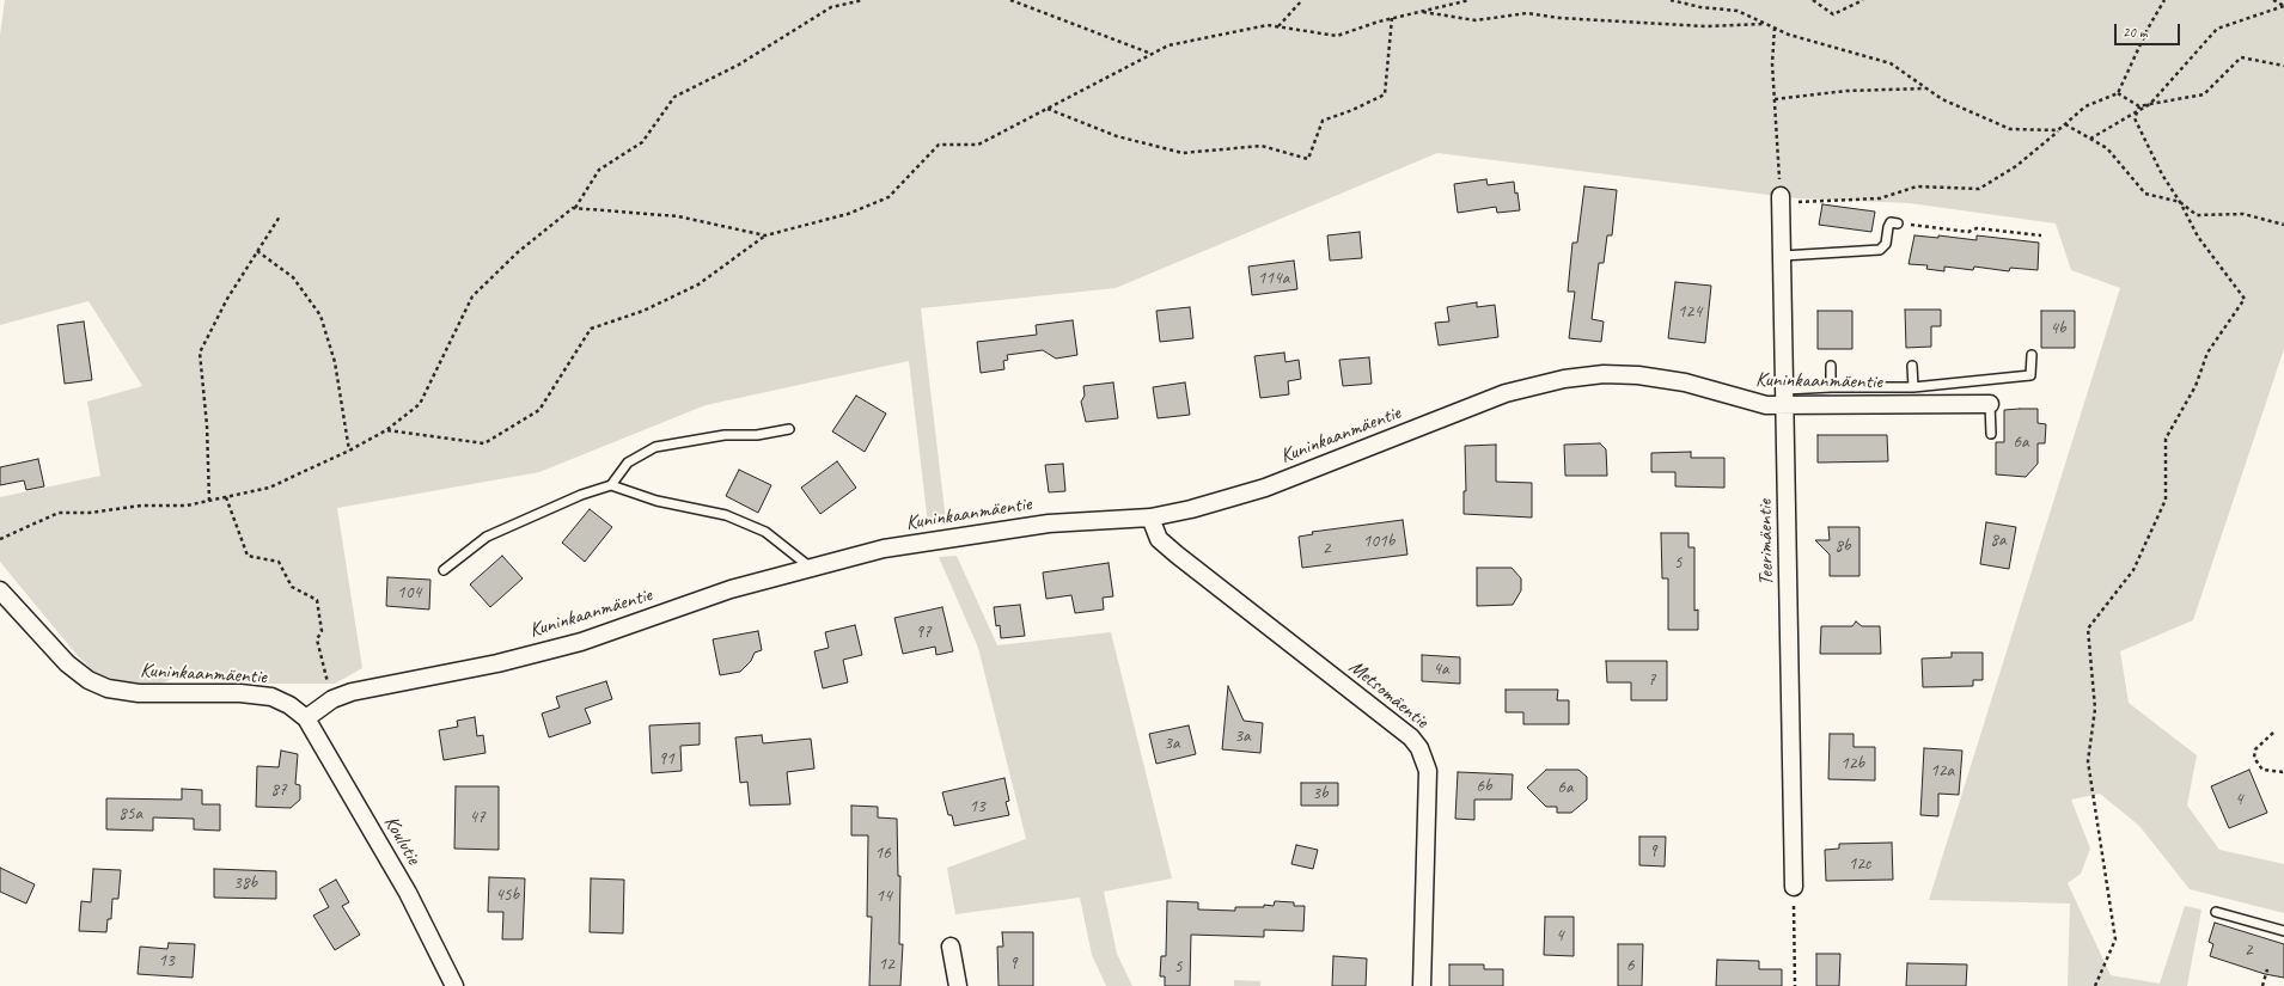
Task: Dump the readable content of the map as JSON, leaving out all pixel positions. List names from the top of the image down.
{
  "streets": {
    "street": [
      "Kuninkaanmäentie",
      "Teerimäentie",
      "Metsomäentie",
      "Koulutie"
    ]
  },
  "crossings": [
    ["Kuninkaanmäentie", "Teerimäentie"],
    ["Kuninkaanmäentie", "Metsomäentie"],
    ["Kuninkaanmäentie", "Koulutie"]
  ],
  "house_numbers": [
    "114a",
    "124",
    "4b",
    "6a",
    "8a",
    "101b",
    "8b",
    "2",
    "5",
    "104",
    "97",
    "4a",
    "7",
    "3a",
    "3a",
    "91",
    "12b",
    "12a",
    "6b",
    "6a",
    "87",
    "3b",
    "4",
    "13",
    "85a",
    "47",
    "9",
    "16",
    "12c",
    "38b",
    "45b",
    "14",
    "4",
    "2",
    "13",
    "9",
    "12",
    "6",
    "5"
  ],
  "scale_bar": "20 m"
}
